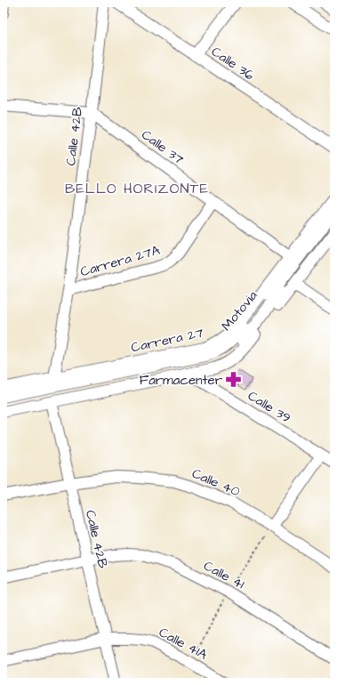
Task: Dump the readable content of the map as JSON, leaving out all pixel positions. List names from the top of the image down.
{
  "streets": {
    "street": [
      "Calle 36",
      "Calle 42B",
      "Calle 37",
      "Carrera 27A",
      "Motovia",
      "Carrera 27",
      "Calle 39",
      "Calle 40",
      "Calle 41",
      "Calle 41A"
    ]
  },
  "crossings": [
    ["Calle 42B", "Calle 37"],
    ["Calle 42B", "Carrera 27A"],
    ["Calle 42B", "Carrera 27"],
    ["Calle 42B", "Calle 40"],
    ["Calle 42B", "Calle 41"],
    ["Calle 42B", "Calle 41A"],
    ["Calle 37", "Carrera 27A"],
    ["Calle 37", "Carrera 27"]
  ],
  "districts": ["BELLO HORIZONTE"],
  "places": {
    "pharmacy": ["Farmacenter"]
  }
}
